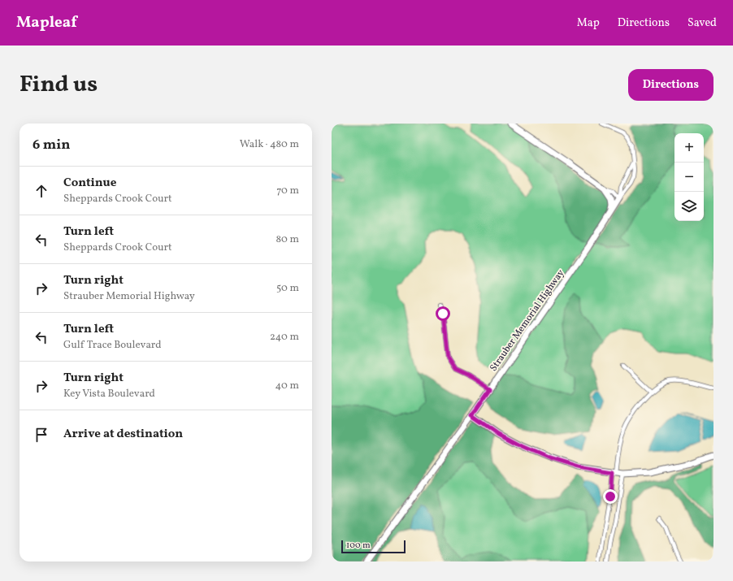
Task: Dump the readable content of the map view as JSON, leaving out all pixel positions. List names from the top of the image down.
{
  "streets": {
    "street": ["Strauber Memorial Highway"]
  },
  "scale_bar": "100 m",
  "page": {
    "header": "Mapleaf",
    "nav": ["Map", "Directions", "Saved"],
    "title": "Find us",
    "buttons": "Directions",
    "heading": ["6 min", "Walk · 480 m"],
    "map_buttons": ["+", "−"],
    "list": [
      ["Continue", "Sheppards Crook Court", "70 m"],
      ["Turn left", "Sheppards Crook Court", "80 m"],
      ["Turn right", "Strauber Memorial Highway", "50 m"],
      ["Turn left", "Gulf Trace Boulevard", "240 m"],
      ["Turn right", "Key Vista Boulevard", "40 m"],
      "Arrive at destination"
    ],
    "scale": "100 m"
  }
}
